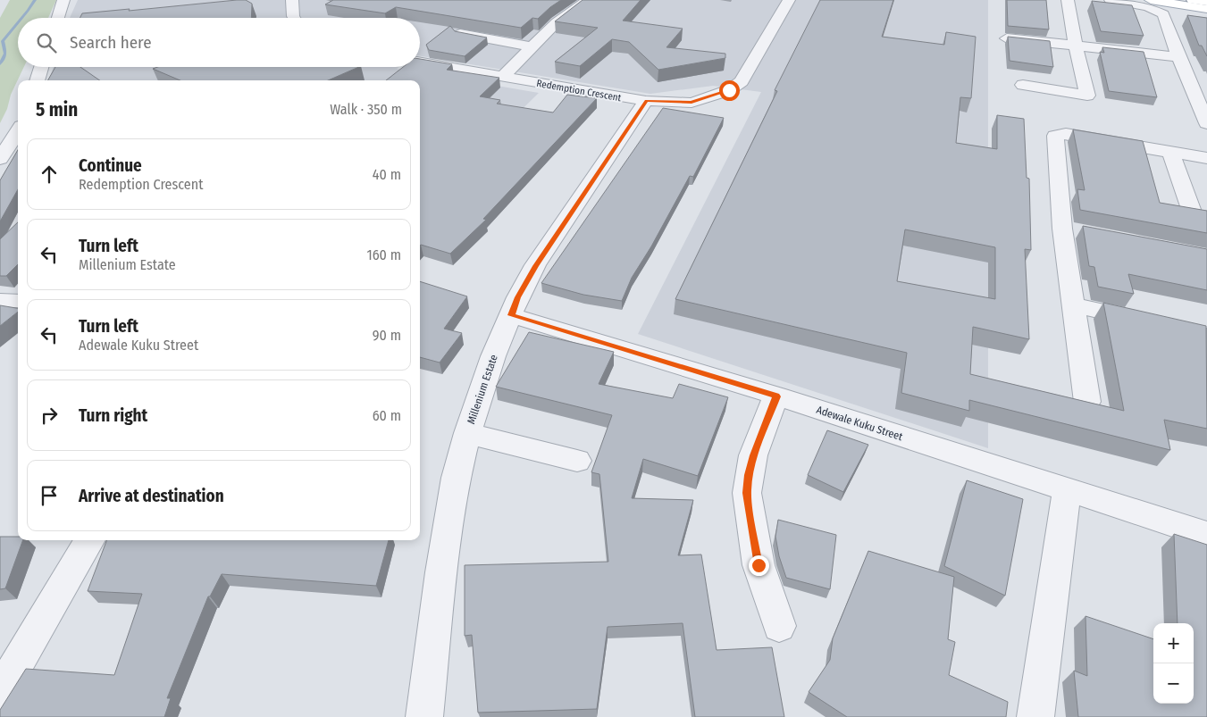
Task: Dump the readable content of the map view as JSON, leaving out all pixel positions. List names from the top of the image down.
{
  "streets": {
    "street": ["Redemption Crescent", "Millenium Estate", "Adewale Kuku Street"]
  },
  "crossings": [
    ["Redemption Crescent", "Millenium Estate"],
    ["Millenium Estate", "Adewale Kuku Street"]
  ],
  "page": {
    "search": "Search here",
    "heading": ["5 min", "Walk · 350 m"],
    "list": [
      ["Continue", "Redemption Crescent", "40 m"],
      ["Turn left", "Millenium Estate", "160 m"],
      ["Turn left", "Adewale Kuku Street", "90 m"],
      ["Turn right", "60 m"],
      "Arrive at destination"
    ],
    "map_buttons": ["+", "−"]
  }
}
